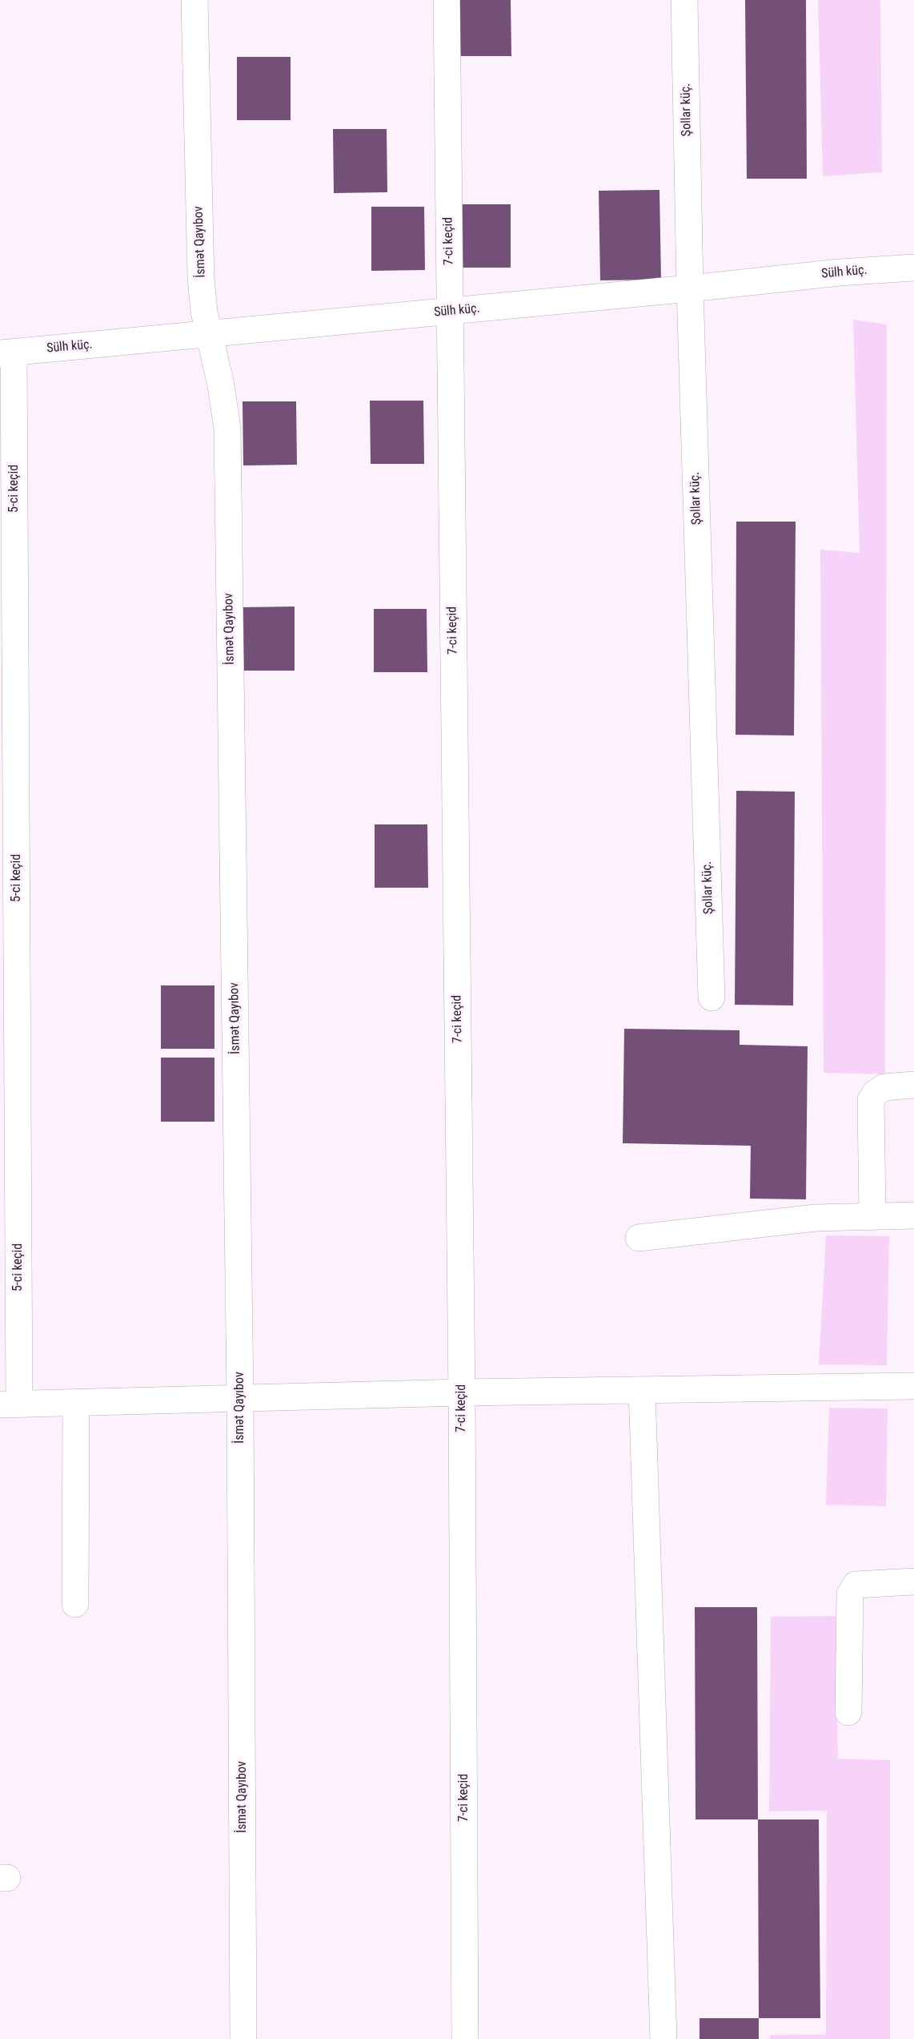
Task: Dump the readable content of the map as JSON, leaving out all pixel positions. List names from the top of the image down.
{
  "streets": {
    "street": [
      "Şollar küç.",
      "7-ci keçid",
      "İsmət Qayıbov",
      "Sülh küç.",
      "5-ci keçid"
    ]
  },
  "crossings": [
    ["Şollar küç.", "Sülh küç."],
    ["7-ci keçid", "Sülh küç."],
    ["İsmət Qayıbov", "Sülh küç."],
    ["Sülh küç.", "5-ci keçid"]
  ]
}
